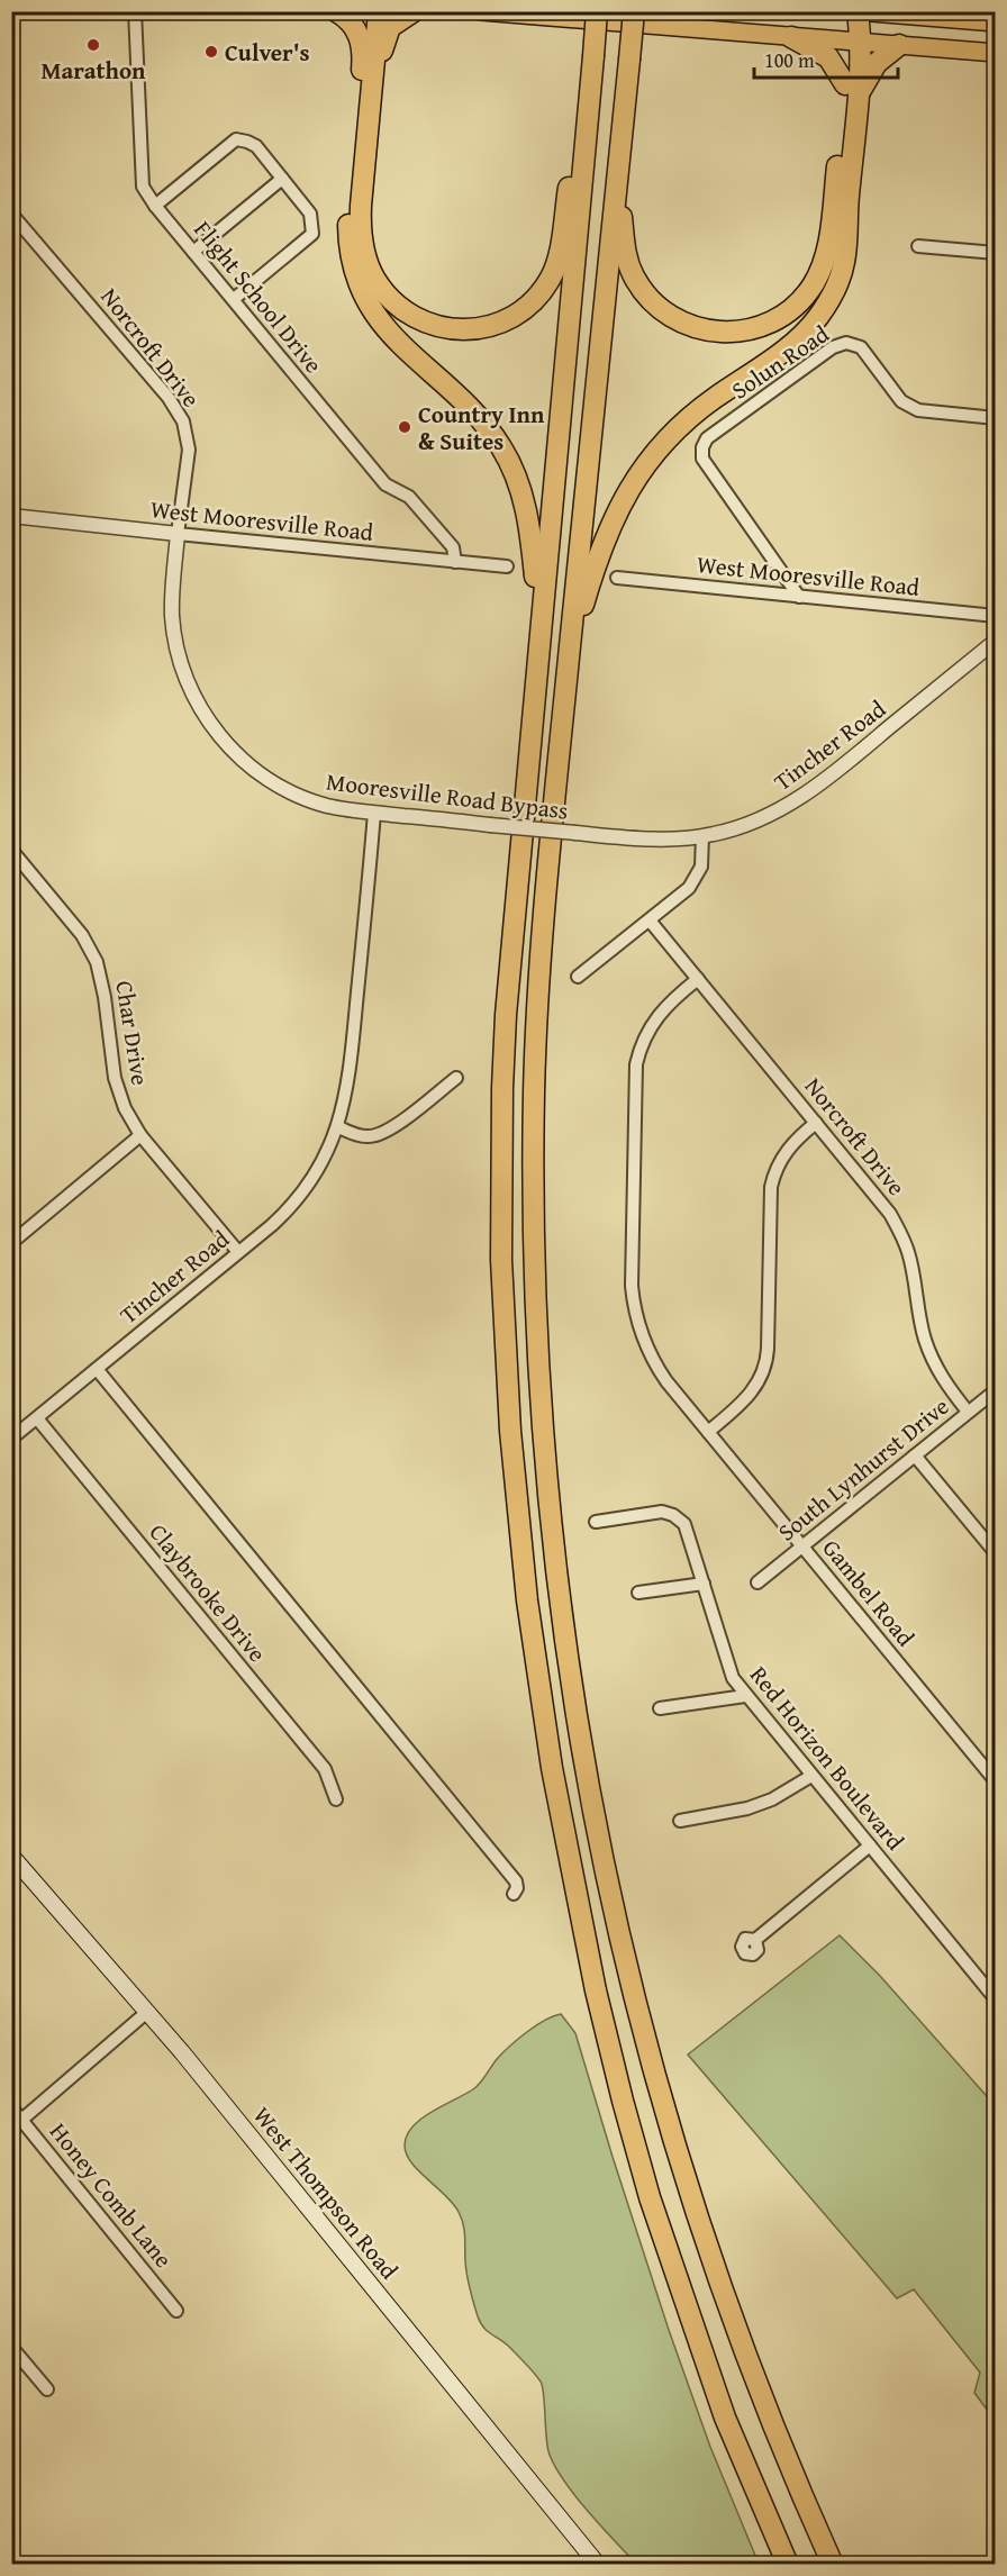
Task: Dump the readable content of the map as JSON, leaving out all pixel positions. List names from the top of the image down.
{
  "streets": {
    "main road": ["West Thompson Road"],
    "street": [
      "Flight School Drive",
      "Norcroft Drive",
      "Solun Road",
      "West Mooresville Road",
      "Tincher Road",
      "Mooresville Road Bypass",
      "Char Drive",
      "South Lynhurst Drive",
      "Claybrooke Drive",
      "Gambel Road",
      "Red Horizon Boulevard",
      "Honey Comb Lane"
    ]
  },
  "crossings": [
    ["Flight School Drive", "West Mooresville Road"],
    ["Norcroft Drive", "West Mooresville Road"],
    ["Norcroft Drive", "Mooresville Road Bypass"],
    ["Norcroft Drive", "South Lynhurst Drive"],
    ["Norcroft Drive", "Gambel Road"],
    ["Solun Road", "West Mooresville Road"],
    ["West Mooresville Road", "Mooresville Road Bypass"],
    ["Tincher Road", "Mooresville Road Bypass"],
    ["Tincher Road", "Char Drive"],
    ["Tincher Road", "Claybrooke Drive"],
    ["South Lynhurst Drive", "Gambel Road"]
  ],
  "places": ["Marathon", "Culver's", "Country Inn & Suites"],
  "scale_bar": "100 m"
}
